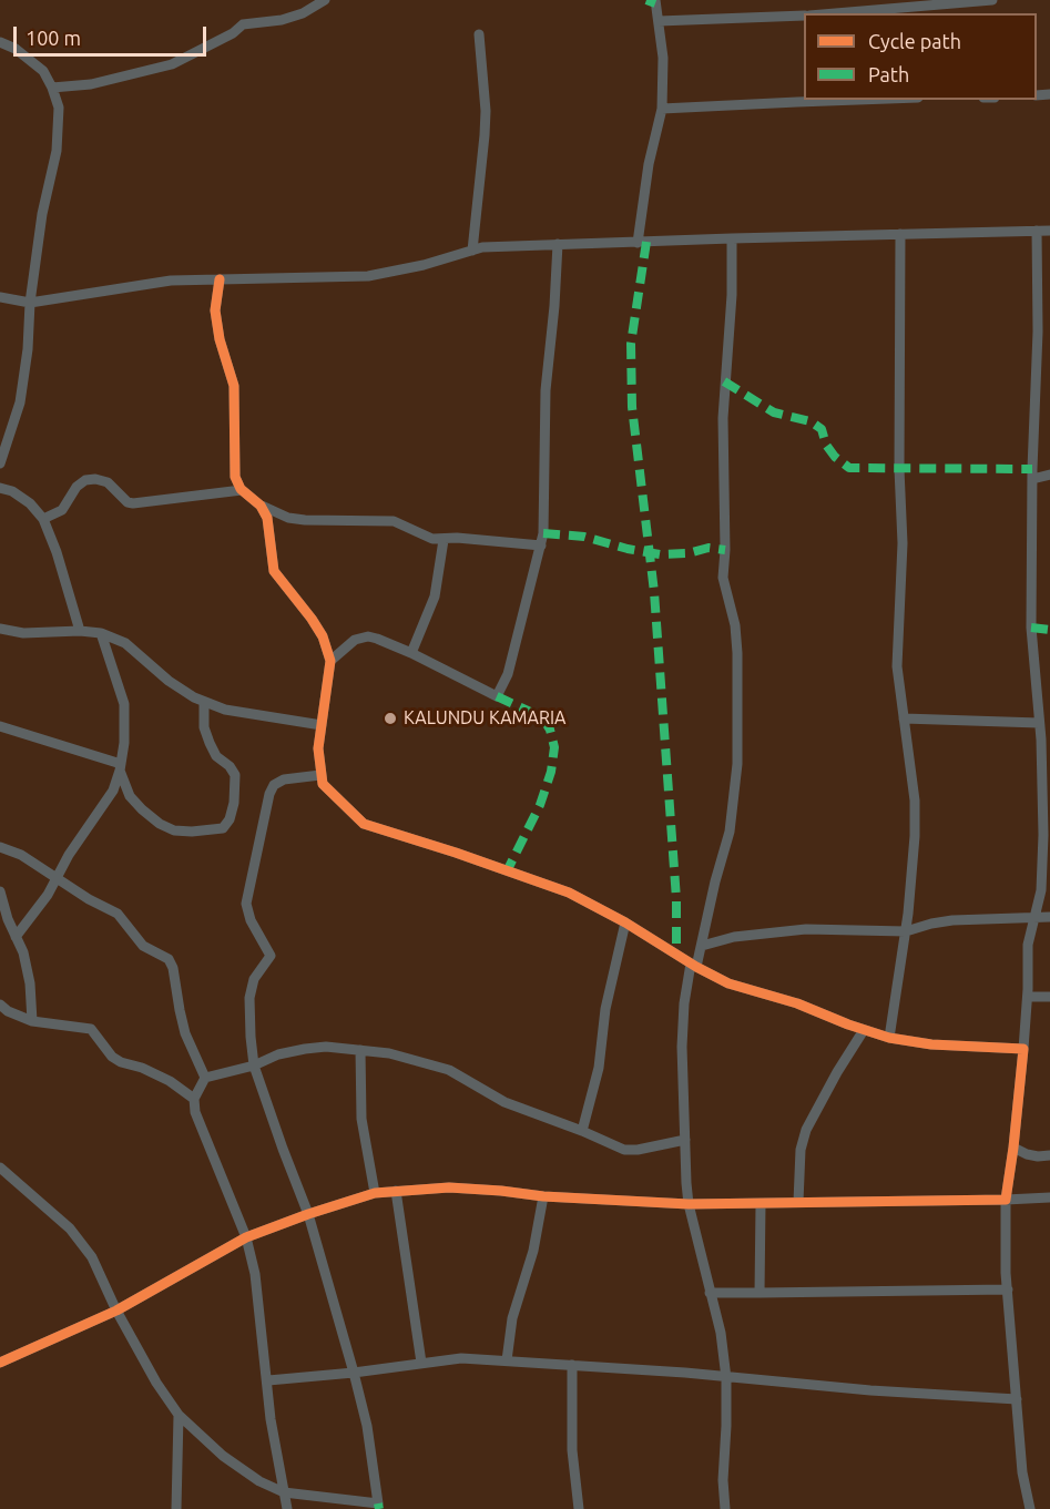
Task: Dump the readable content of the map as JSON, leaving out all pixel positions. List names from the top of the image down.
{
  "places": ["KALUNDU KAMARIA"],
  "legend": ["Cycle path", "Path"],
  "scale_bar": "100 m"
}
